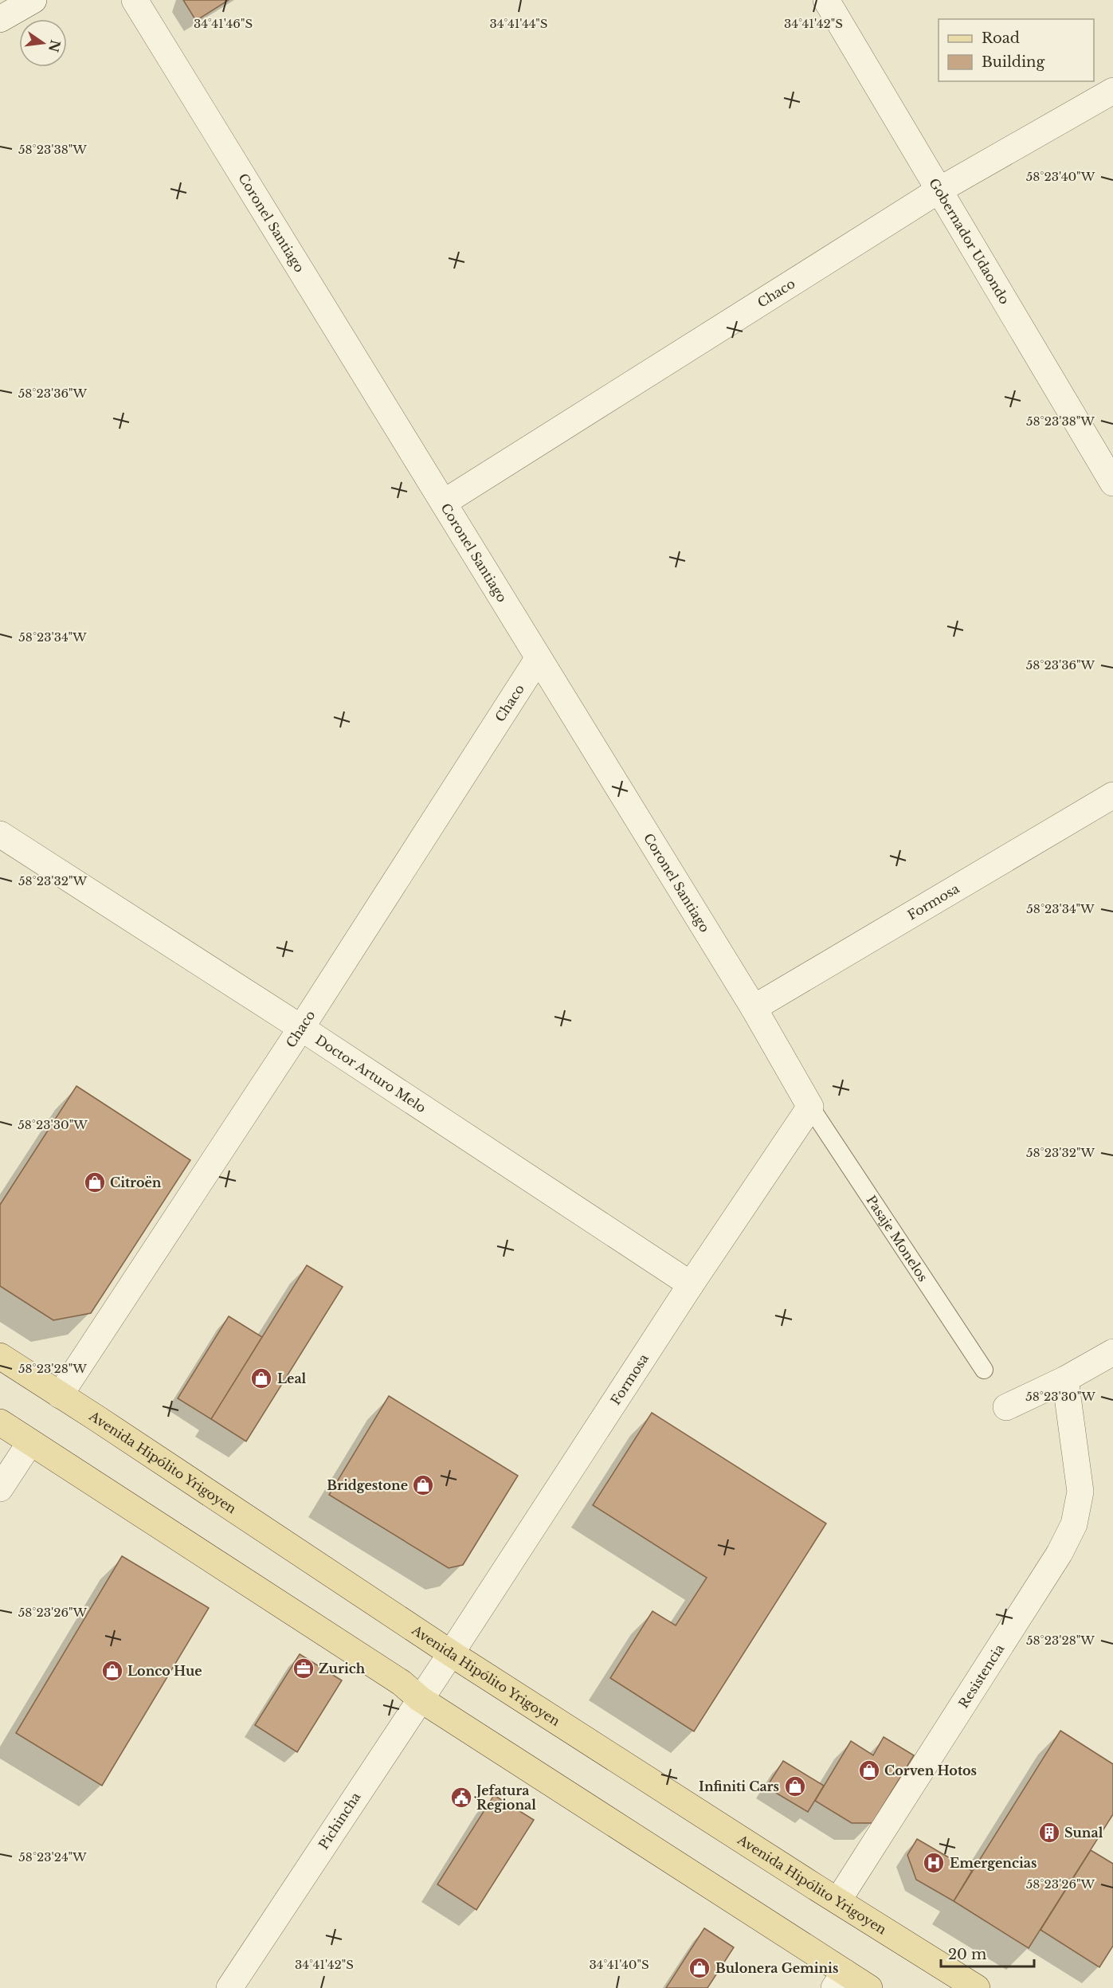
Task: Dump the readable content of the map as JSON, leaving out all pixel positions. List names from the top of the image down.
{
  "streets": {
    "main road": ["Avenida Hipólito Yrigoyen"],
    "street": [
      "Coronel Santiago",
      "Gobernador Udaondo",
      "Chaco",
      "Formosa",
      "Doctor Arturo Melo",
      "Resistencia",
      "Pichincha"
    ],
    "lane": ["Pasaje Monelos"]
  },
  "crossings": [
    ["Coronel Santiago", "Chaco"],
    ["Coronel Santiago", "Formosa"],
    ["Coronel Santiago", "Pasaje Monelos"],
    ["Gobernador Udaondo", "Chaco"],
    ["Chaco", "Doctor Arturo Melo"],
    ["Chaco", "Avenida Hipólito Yrigoyen"],
    ["Formosa", "Doctor Arturo Melo"],
    ["Formosa", "Pasaje Monelos"],
    ["Formosa", "Avenida Hipólito Yrigoyen"],
    ["Formosa", "Pichincha"],
    ["Avenida Hipólito Yrigoyen", "Resistencia"],
    ["Avenida Hipólito Yrigoyen", "Pichincha"]
  ],
  "places": {
    "shop": [
      "Citroën",
      "Leal",
      "Bridgestone",
      "Lonco Hue",
      "Corven Hotos",
      "Infiniti Cars",
      "Bulonera Geminis"
    ],
    "office": ["Zurich"],
    "public building": ["Jefatura Regional"],
    "building": ["Sunal"],
    "hospital": ["Emergencias"]
  },
  "legend": ["Road", "Building"],
  "scale_bar": "20 m",
  "north": "right",
  "coordinates": [
    "34°41'46\"S",
    "34°41'44\"S",
    "34°41'42\"S",
    "58°23'38\"W",
    "58°23'40\"W",
    "58°23'36\"W",
    "58°23'34\"W",
    "58°23'32\"W",
    "58°23'30\"W",
    "58°23'28\"W",
    "58°23'26\"W",
    "58°23'24\"W",
    "34°41'40\"S"
  ]
}
